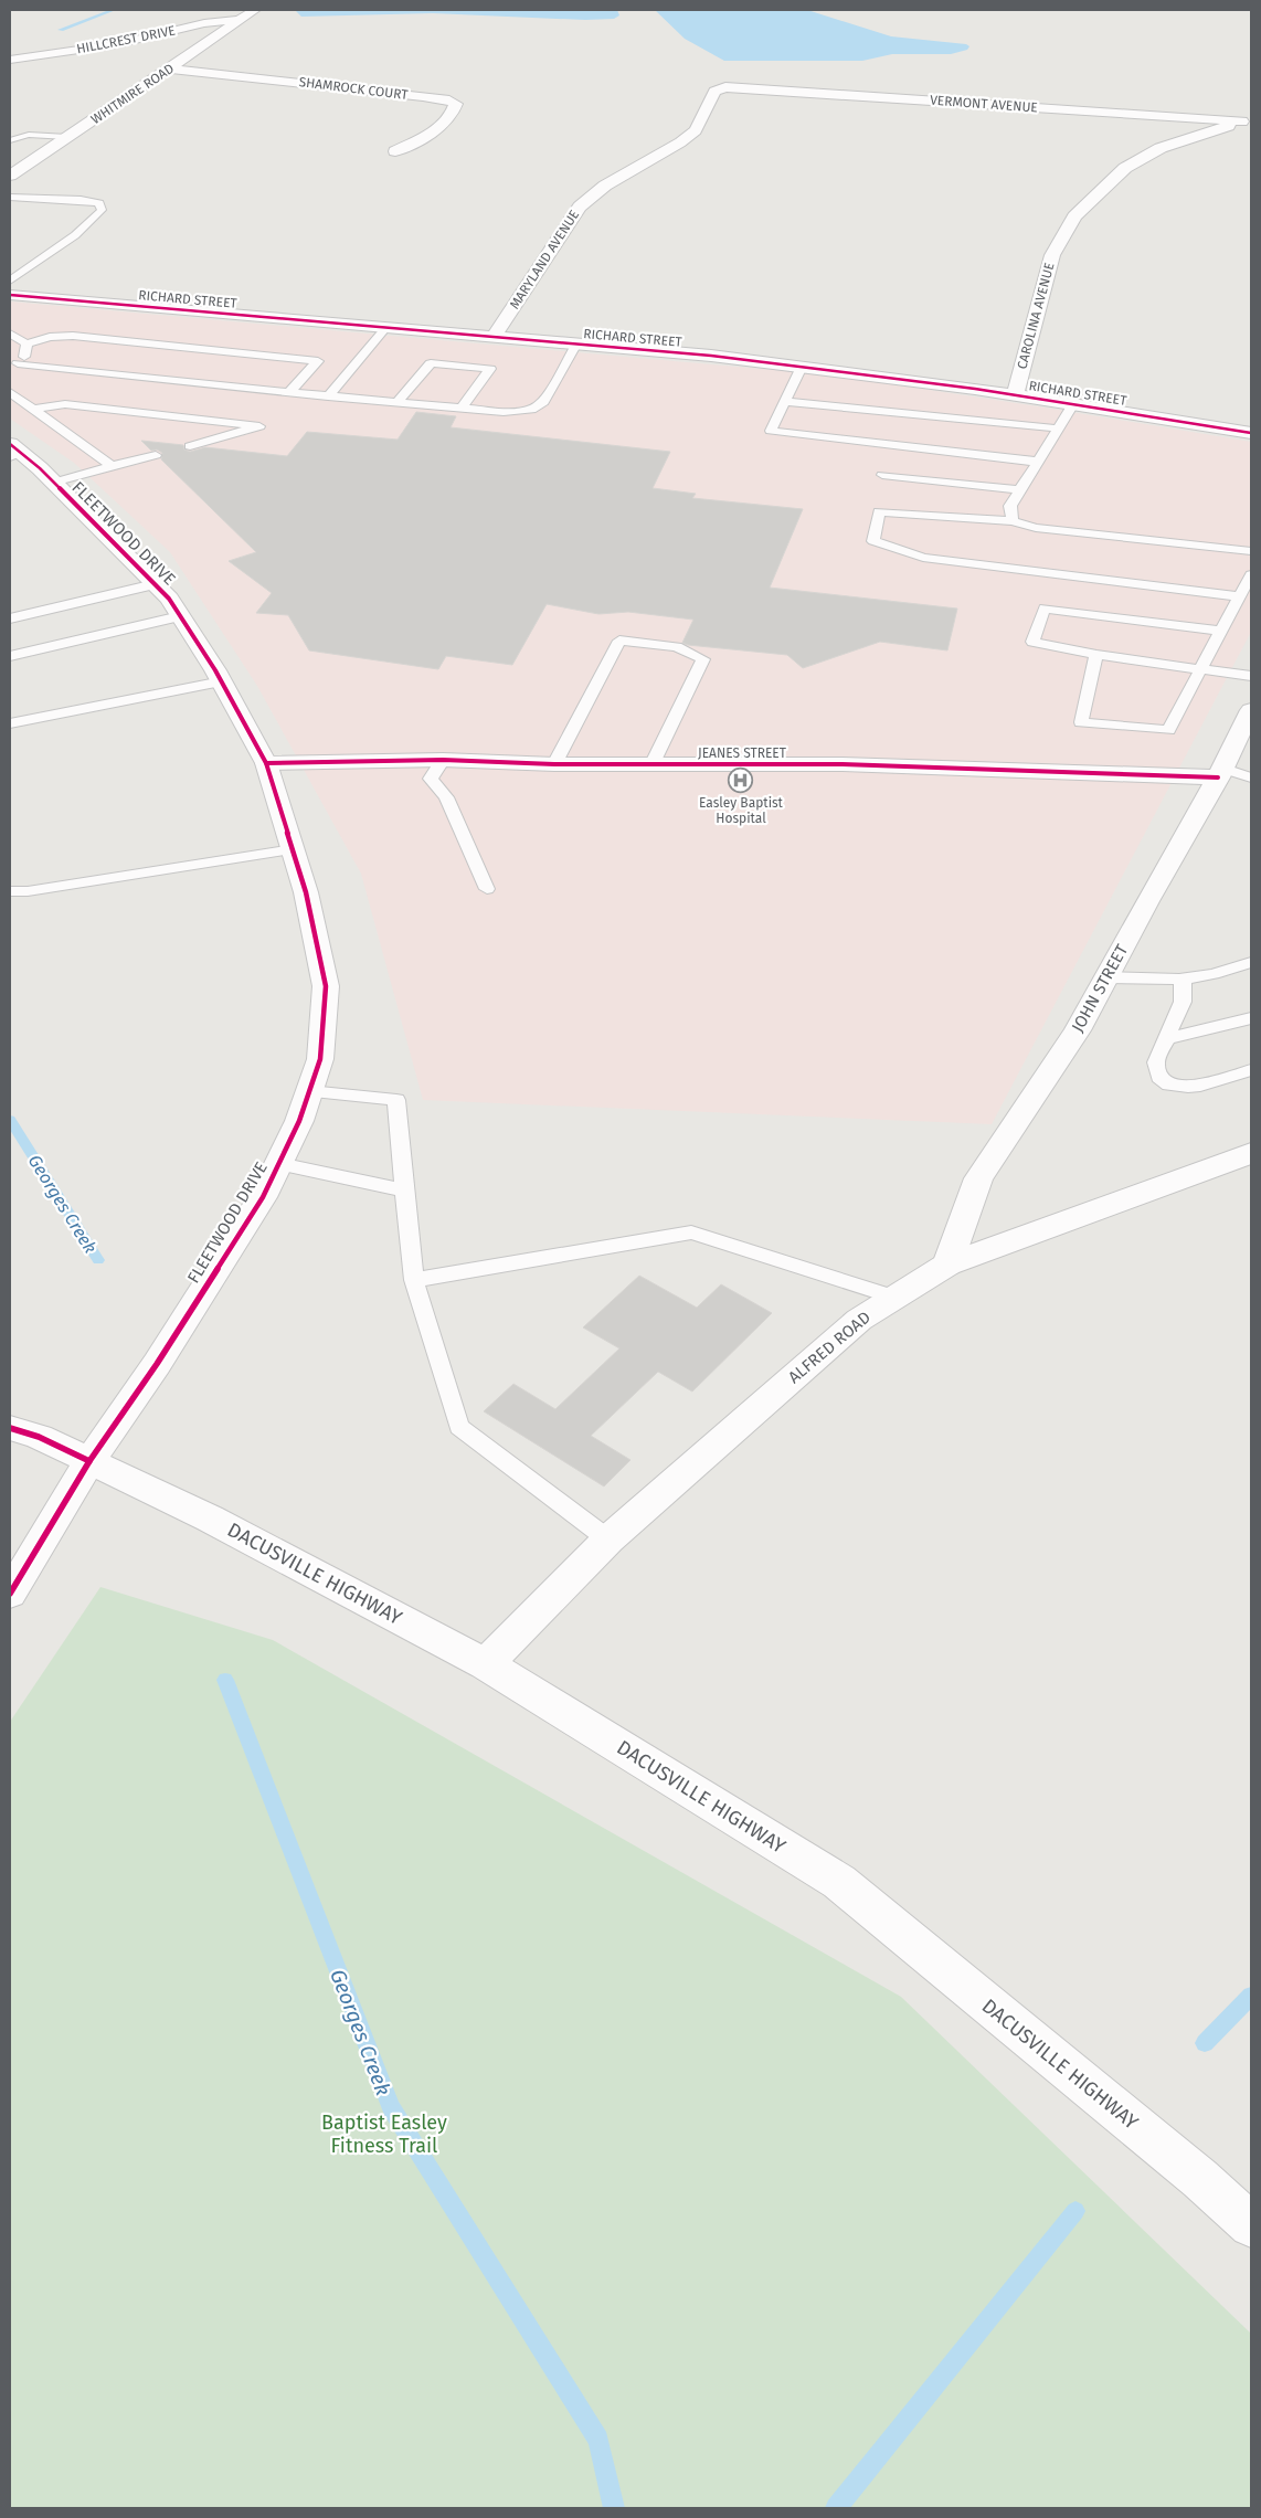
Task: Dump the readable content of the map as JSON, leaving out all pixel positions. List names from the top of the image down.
{
  "streets": {
    "street": [
      "HILLCREST DRIVE",
      "SHAMROCK COURT",
      "WHITMIRE ROAD",
      "VERMONT AVENUE",
      "MARYLAND AVENUE",
      "RICHARD STREET",
      "CAROLINA AVENUE",
      "FLEETWOOD DRIVE",
      "JEANES STREET",
      "JOHN STREET",
      "ALFRED ROAD",
      "DACUSVILLE HIGHWAY"
    ]
  },
  "crossings": [
    ["HILLCREST DRIVE", "WHITMIRE ROAD"],
    ["SHAMROCK COURT", "WHITMIRE ROAD"],
    ["VERMONT AVENUE", "MARYLAND AVENUE"],
    ["VERMONT AVENUE", "CAROLINA AVENUE"],
    ["MARYLAND AVENUE", "RICHARD STREET"],
    ["RICHARD STREET", "CAROLINA AVENUE"],
    ["FLEETWOOD DRIVE", "JEANES STREET"],
    ["FLEETWOOD DRIVE", "DACUSVILLE HIGHWAY"],
    ["JEANES STREET", "JOHN STREET"],
    ["JOHN STREET", "ALFRED ROAD"],
    ["ALFRED ROAD", "DACUSVILLE HIGHWAY"]
  ],
  "water": ["Georges Creek"],
  "parks": ["Baptist Easley Fitness Trail"],
  "places": {
    "hospital": ["Easley Baptist Hospital"]
  }
}
